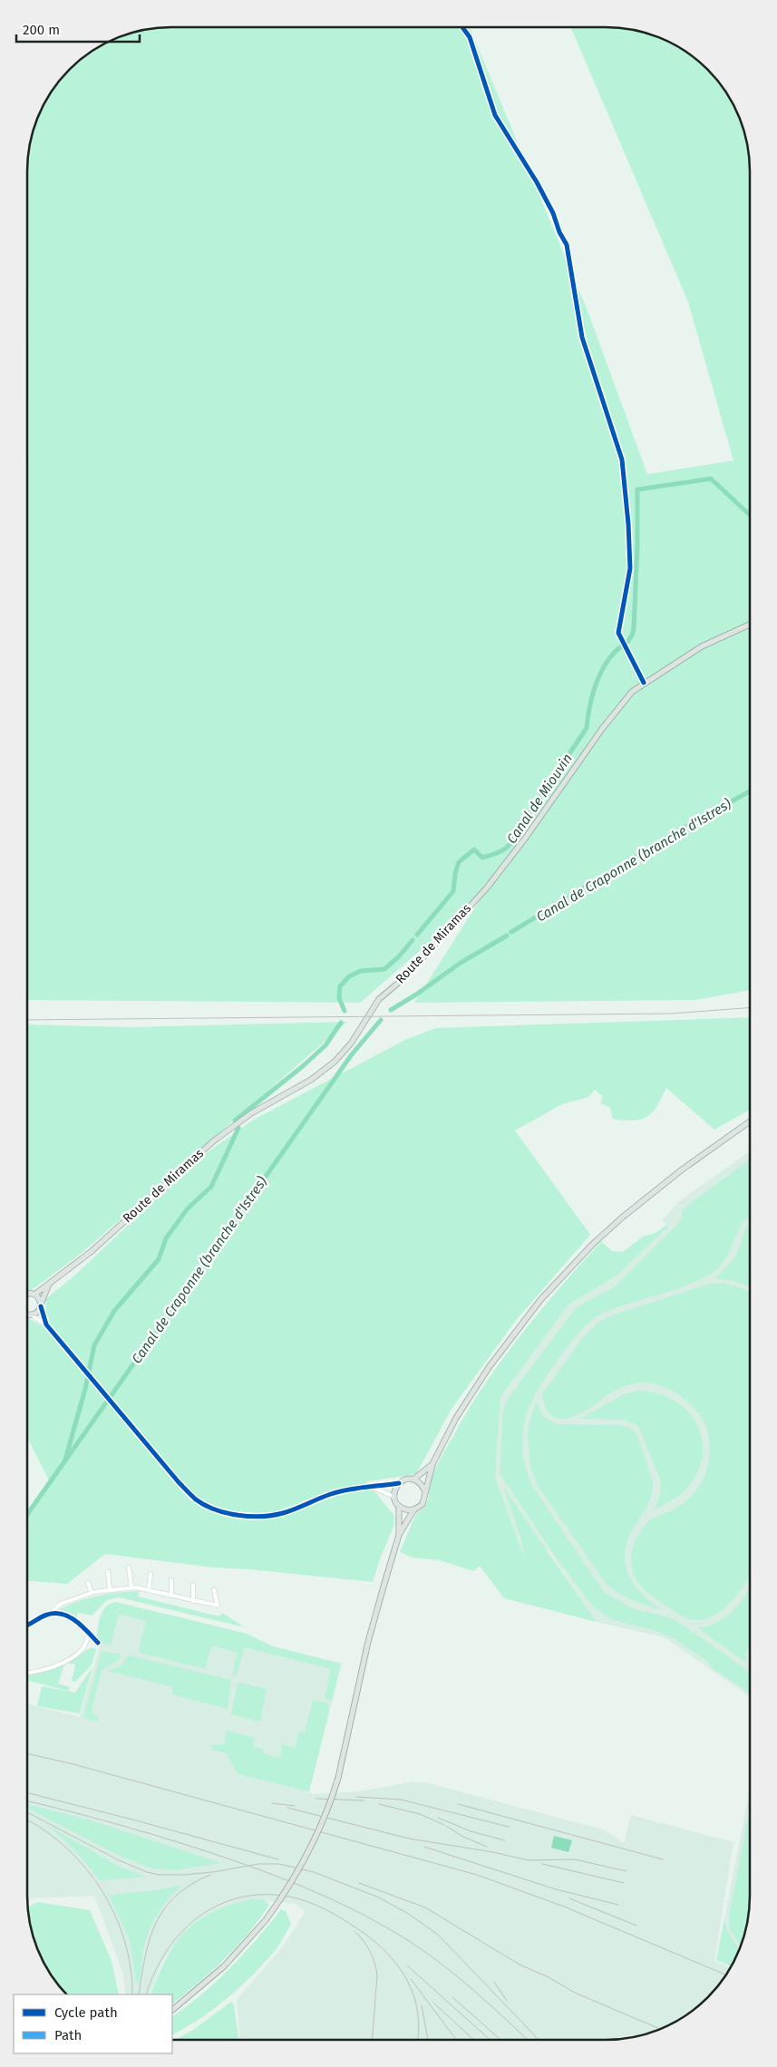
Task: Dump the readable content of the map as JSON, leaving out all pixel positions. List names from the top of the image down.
{
  "streets": {
    "main road": ["Route de Miramas"]
  },
  "water": ["Canal de Miouvin", "Canal de Craponne (branche d'Istres)"],
  "legend": ["Cycle path", "Path"],
  "scale_bar": "200 m"
}
